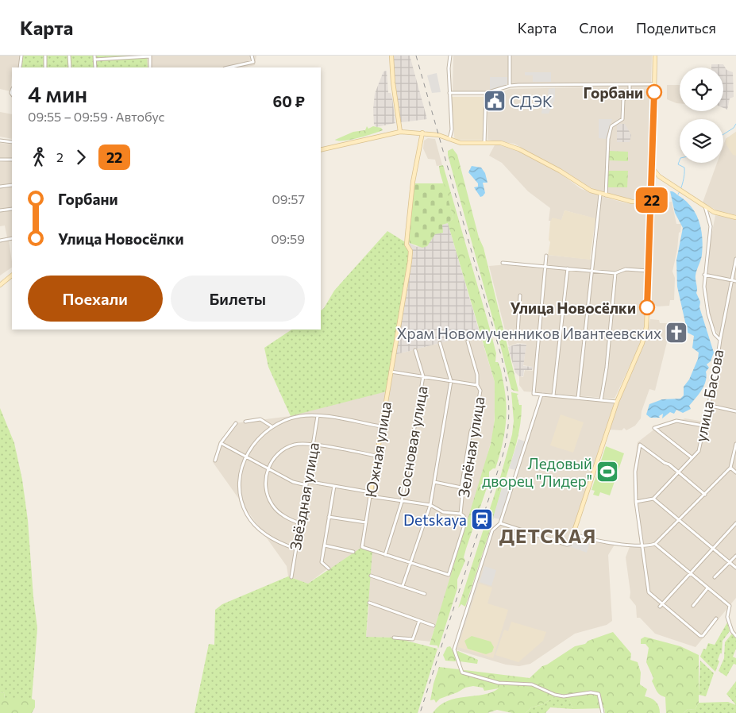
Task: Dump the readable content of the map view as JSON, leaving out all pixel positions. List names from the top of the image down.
{
  "streets": {
    "street": [
      "улица Басова",
      "Сосновая улица",
      "Зелёная улица",
      "Южная улица",
      "Звёздная улица"
    ]
  },
  "crossings": [
    ["Сосновая улица", "Южная улица"]
  ],
  "districts": ["ДЕТСКАЯ"],
  "places": {
    "other": ["Горбани", "Улица Новосёлки"],
    "public building": ["СДЭК"],
    "church": ["Храм Новомученников Ивантеевских"],
    "sports": ["Ледовый дворец \"Лидер\""],
    "station": ["Detskaya"]
  },
  "lines": ["bus line 22"],
  "page": {
    "header": "Карта",
    "nav": ["Карта", "Слои", "Поделиться"],
    "on_map": "22",
    "heading": ["4 мин", "09:55 – 09:59 · Автобус", "60 ₽"],
    "legs": ["2", "22"],
    "list": [
      {
        "name": "Горбани",
        "value": "09:57"
      },
      {
        "name": "Улица Новосёлки",
        "value": "09:59"
      }
    ],
    "buttons": ["Поехали", "Билеты"]
  }
}
